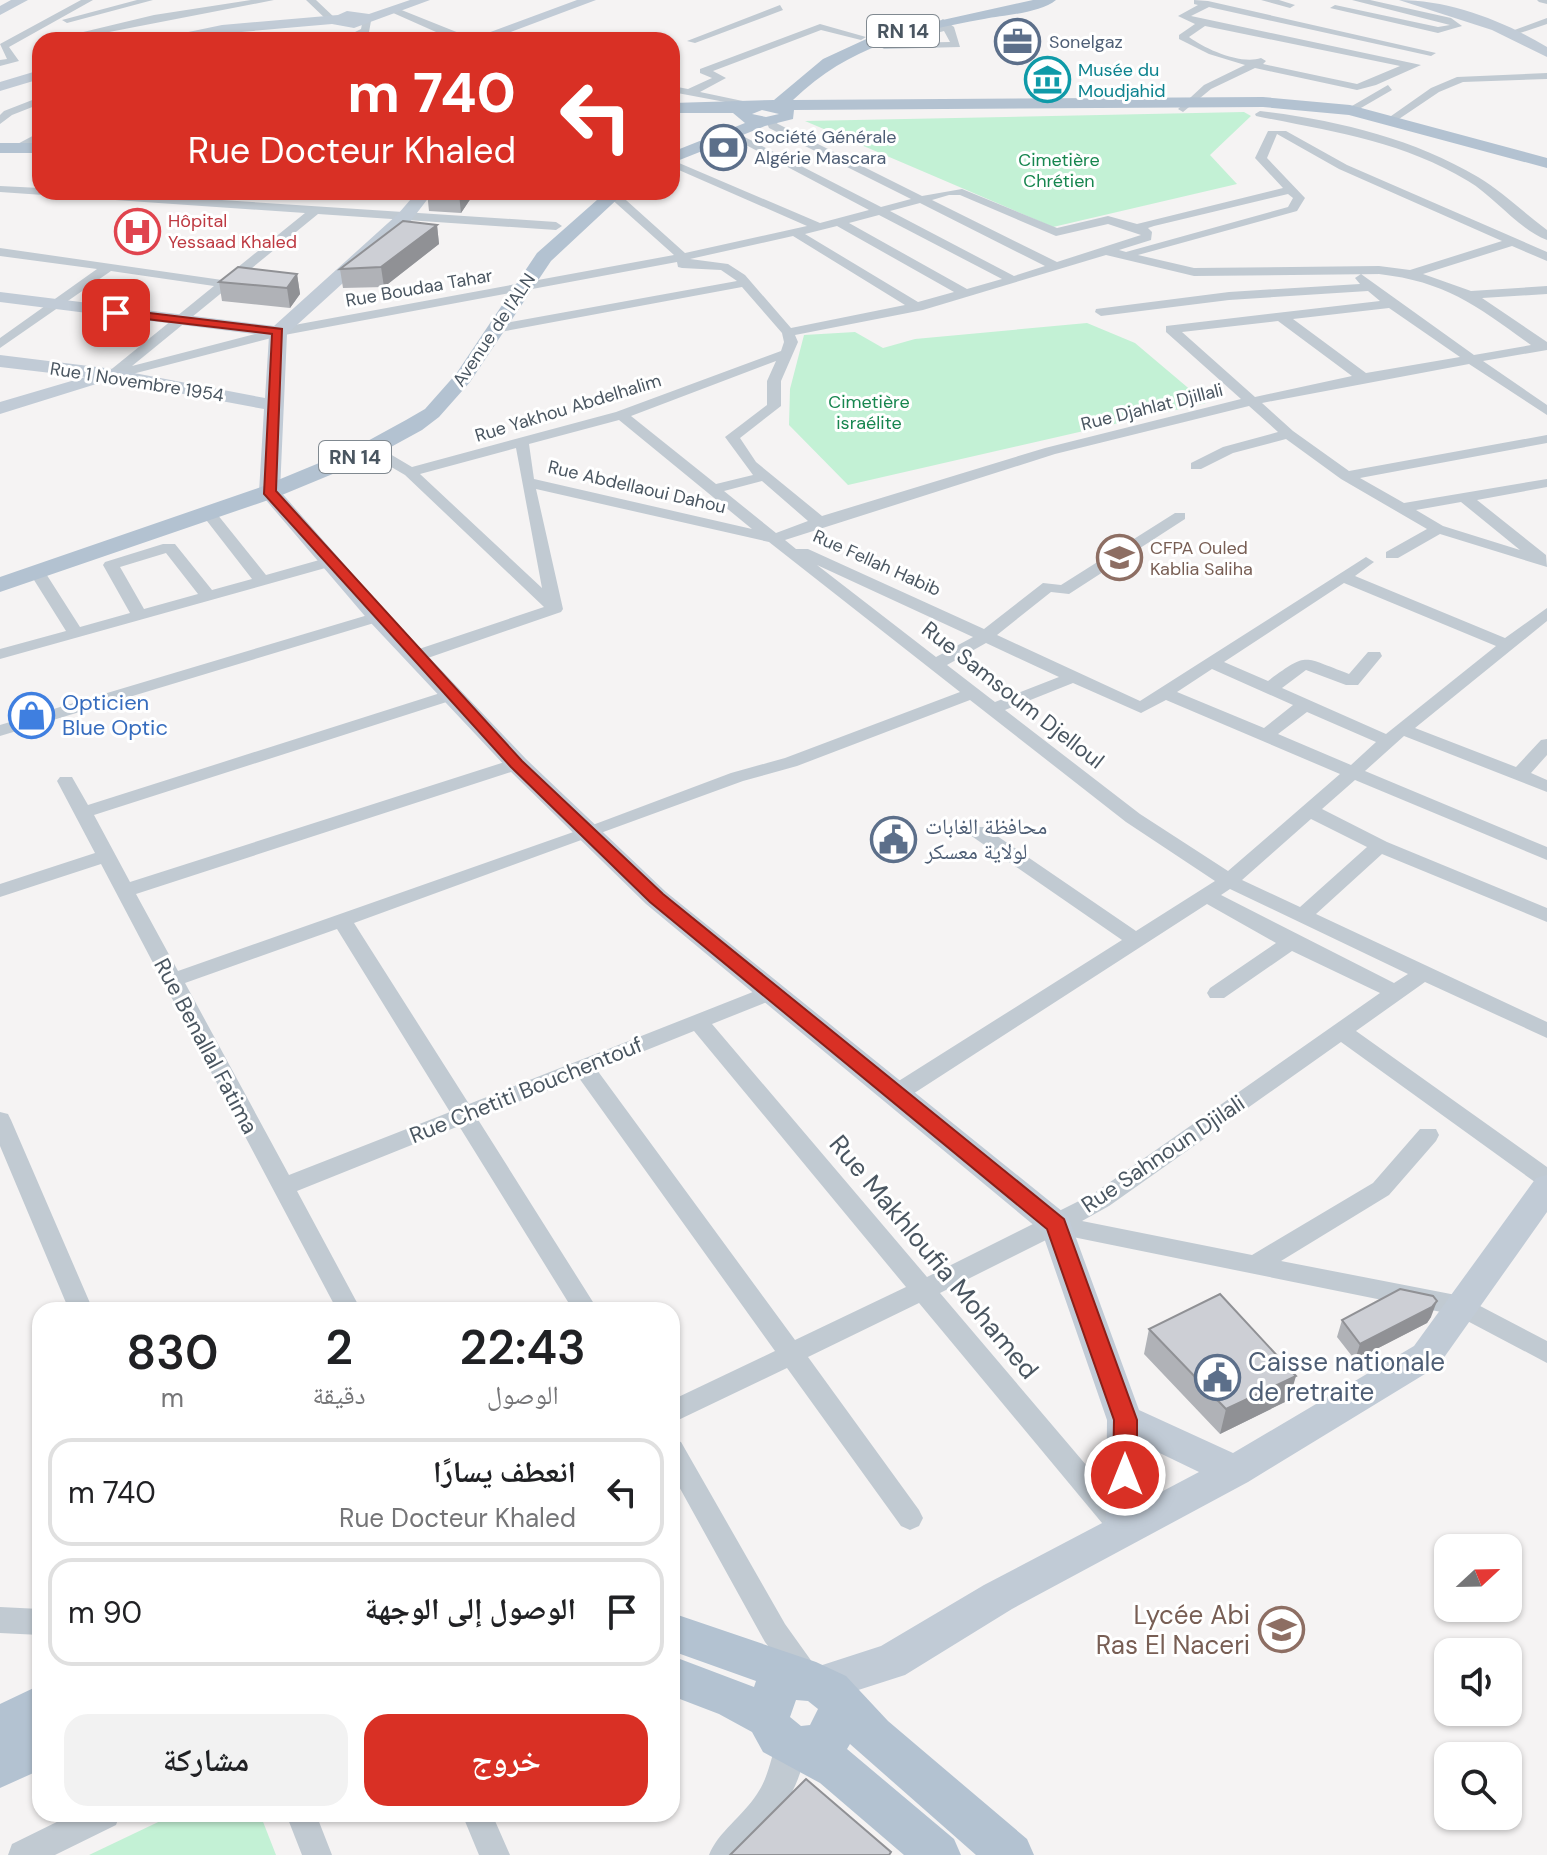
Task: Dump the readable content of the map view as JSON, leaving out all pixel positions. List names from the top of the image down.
{
  "streets": {
    "main road": ["RN 14", "Avenue de l'ALN"],
    "street": [
      "Rue Boudaa Tahar",
      "Rue 1 Novembre 1954",
      "Rue Djahlat Djillali",
      "Rue Yakhou Abdelhalim",
      "Rue Abdellaoui Dahou",
      "Rue Fellah Habib",
      "Rue Samsoum Djelloul",
      "Rue Benallal Fatima",
      "Rue Chetiti Bouchentouf",
      "Rue Sahnoun Djilali",
      "Rue Makhloufia Mohamed"
    ]
  },
  "crossings": [
    ["Rue Boudaa Tahar", "Avenue de l'ALN"],
    ["Rue Boudaa Tahar", "Rue 1 Novembre 1954"],
    ["Rue Djahlat Djillali", "Rue Abdellaoui Dahou"],
    ["Rue Djahlat Djillali", "Rue Fellah Habib"],
    ["Rue Djahlat Djillali", "Rue Samsoum Djelloul"],
    ["Rue Yakhou Abdelhalim", "Rue Fellah Habib"],
    ["Rue Abdellaoui Dahou", "Rue Fellah Habib"],
    ["Rue Abdellaoui Dahou", "Rue Samsoum Djelloul"],
    ["Rue Fellah Habib", "Rue Samsoum Djelloul"],
    ["Rue Samsoum Djelloul", "Rue Sahnoun Djilali"],
    ["Rue Benallal Fatima", "Rue Chetiti Bouchentouf"],
    ["Rue Chetiti Bouchentouf", "Rue Makhloufia Mohamed"],
    ["Rue Sahnoun Djilali", "Rue Makhloufia Mohamed"]
  ],
  "parks": ["Cimetière Chrétien", "Cimetière israélite"],
  "places": {
    "office": ["Sonelgaz"],
    "museum": ["Musée du Moudjahid"],
    "bank": ["Société Générale Algérie Mascara"],
    "hospital": ["Hôpital Yessaad Khaled"],
    "school or university": ["CFPA Ouled Kablia Saliha", "Lycée Abi Ras El Naceri"],
    "shop": ["Opticien Blue Optic"],
    "public building": ["محافظة الغابات لولاية معسكر", "Caisse nationale de retraite"]
  },
  "north": "right",
  "page": {
    "turn": ["740 m", "Rue Docteur Khaled"],
    "eta": [
      "22:43",
      "الوصول",
      "2",
      "دقيقة",
      "830",
      "m"
    ],
    "list": [
      {
        "name": "انعطف يسارًا",
        "note": "Rue Docteur Khaled",
        "value": "740 m"
      },
      {
        "name": "الوصول إلى الوجهة",
        "value": "90 m"
      }
    ],
    "buttons": ["خروج", "مشاركة"]
  }
}
